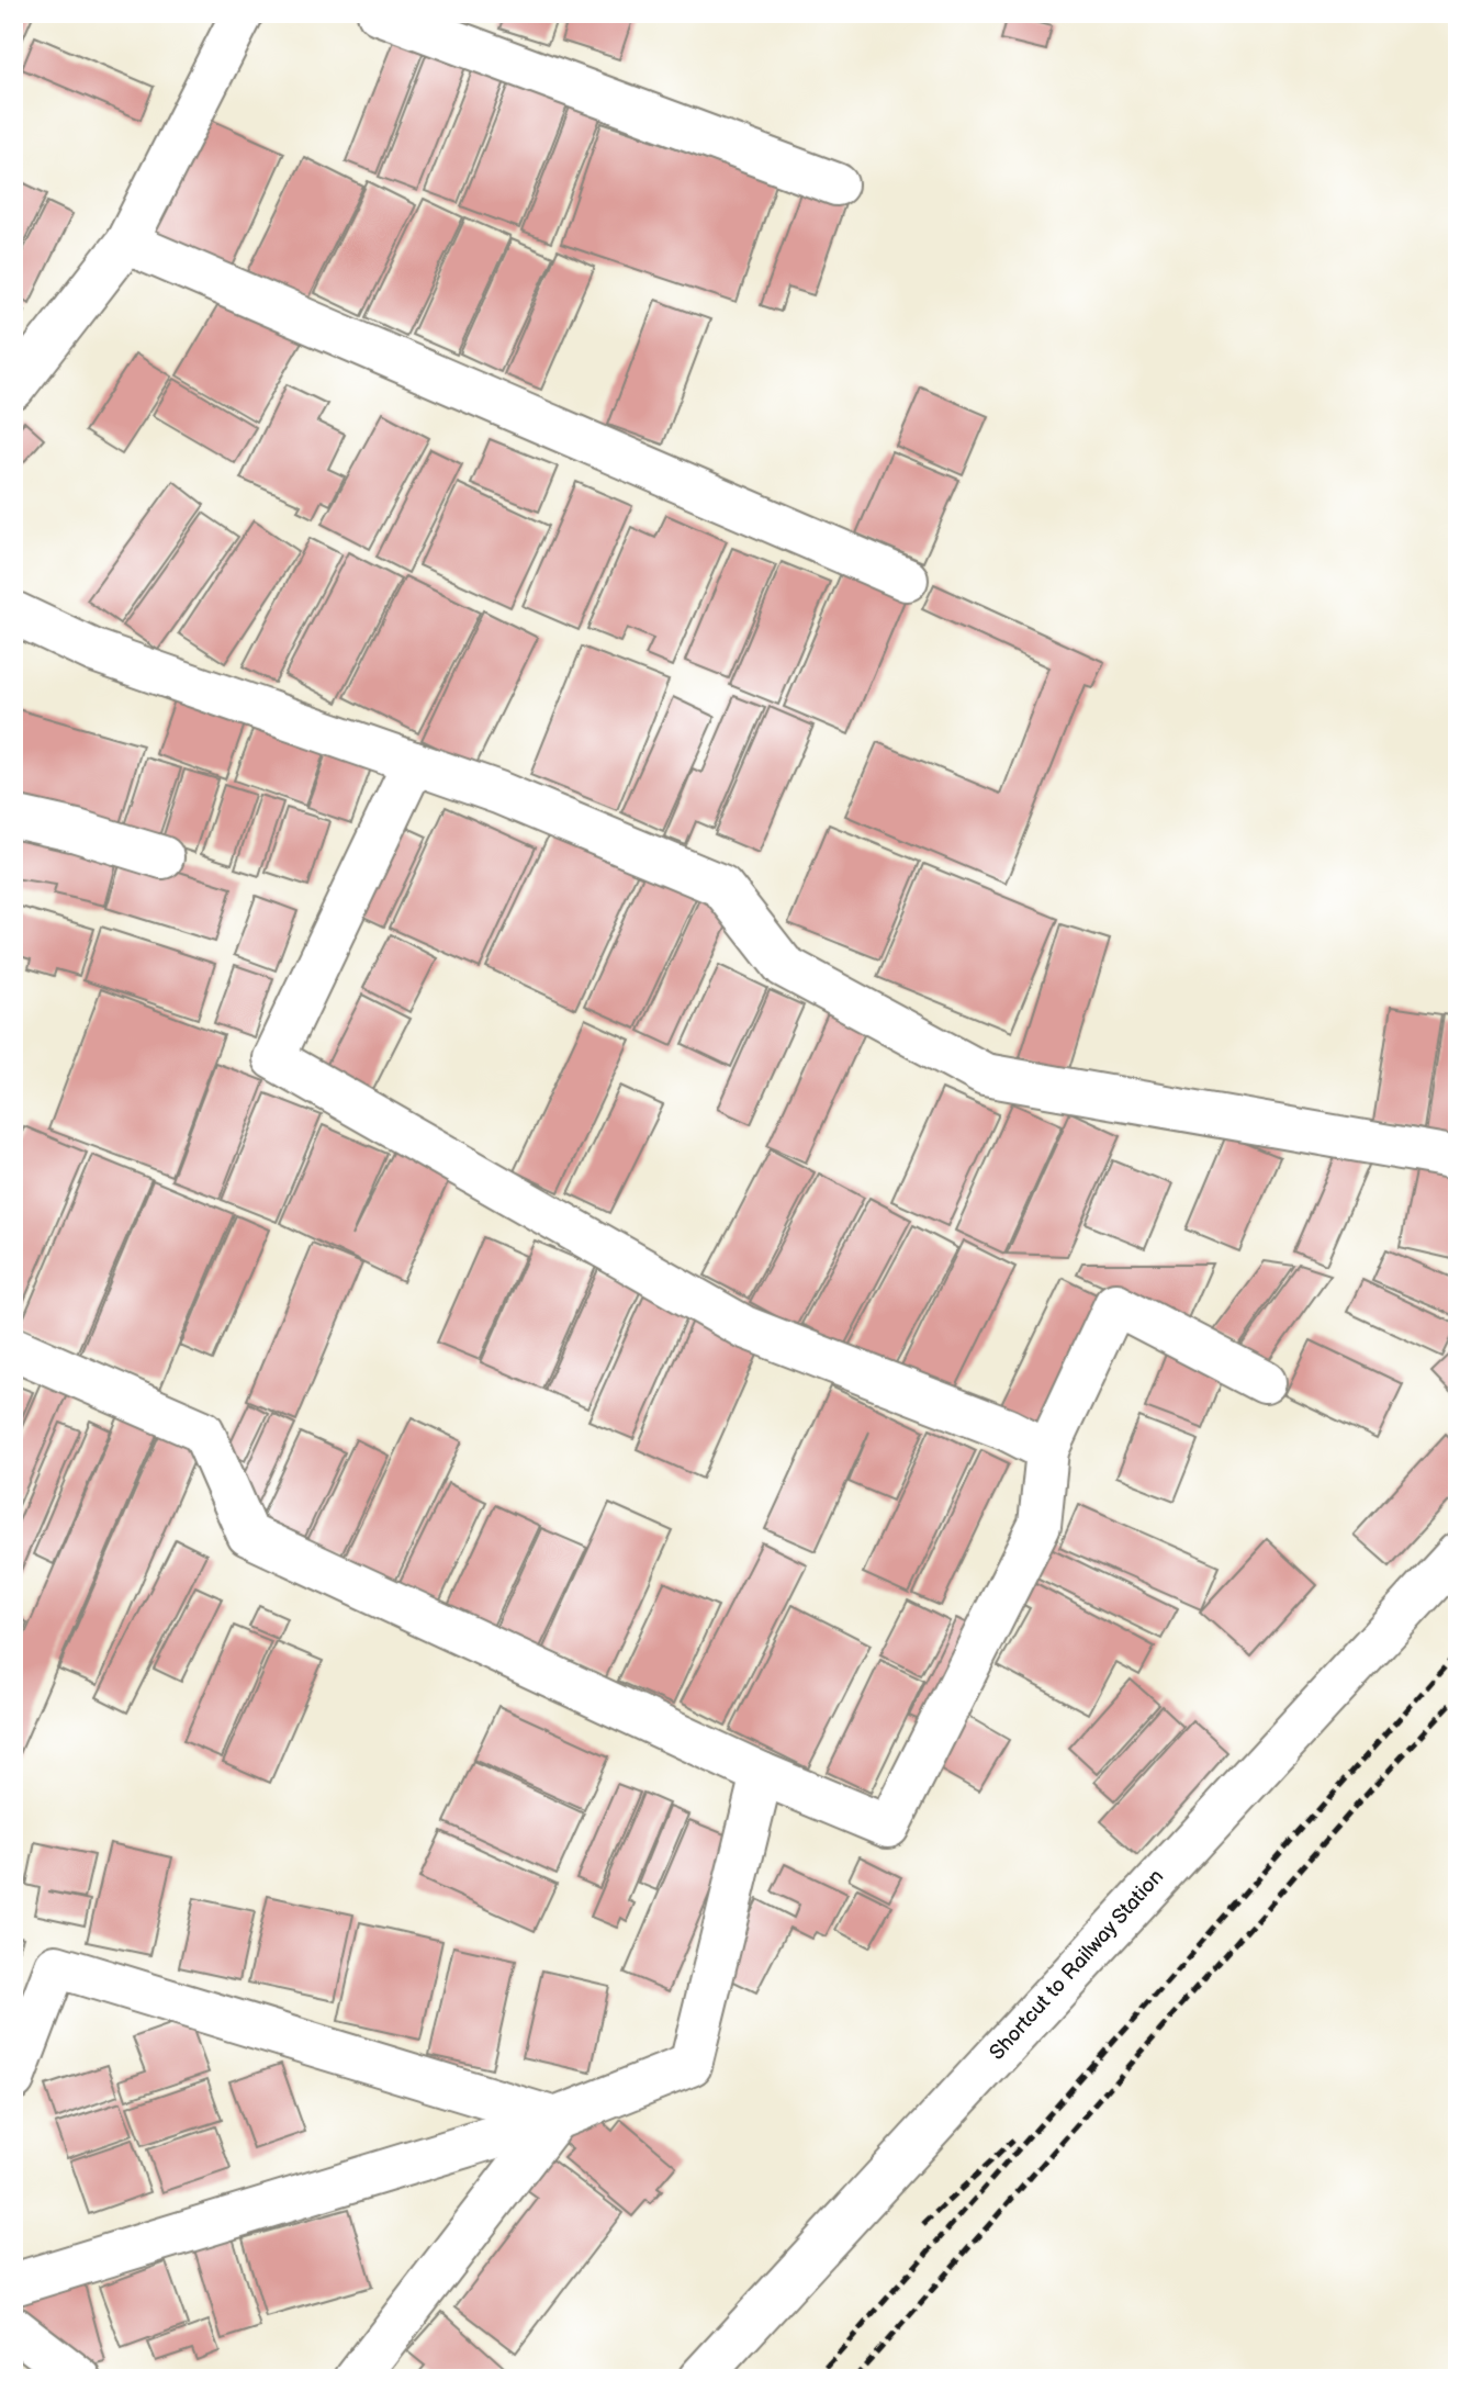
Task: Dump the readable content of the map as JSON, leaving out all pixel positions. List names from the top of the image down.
{
  "streets": {
    "street": ["Shortcut to Railway Station"]
  }
}
